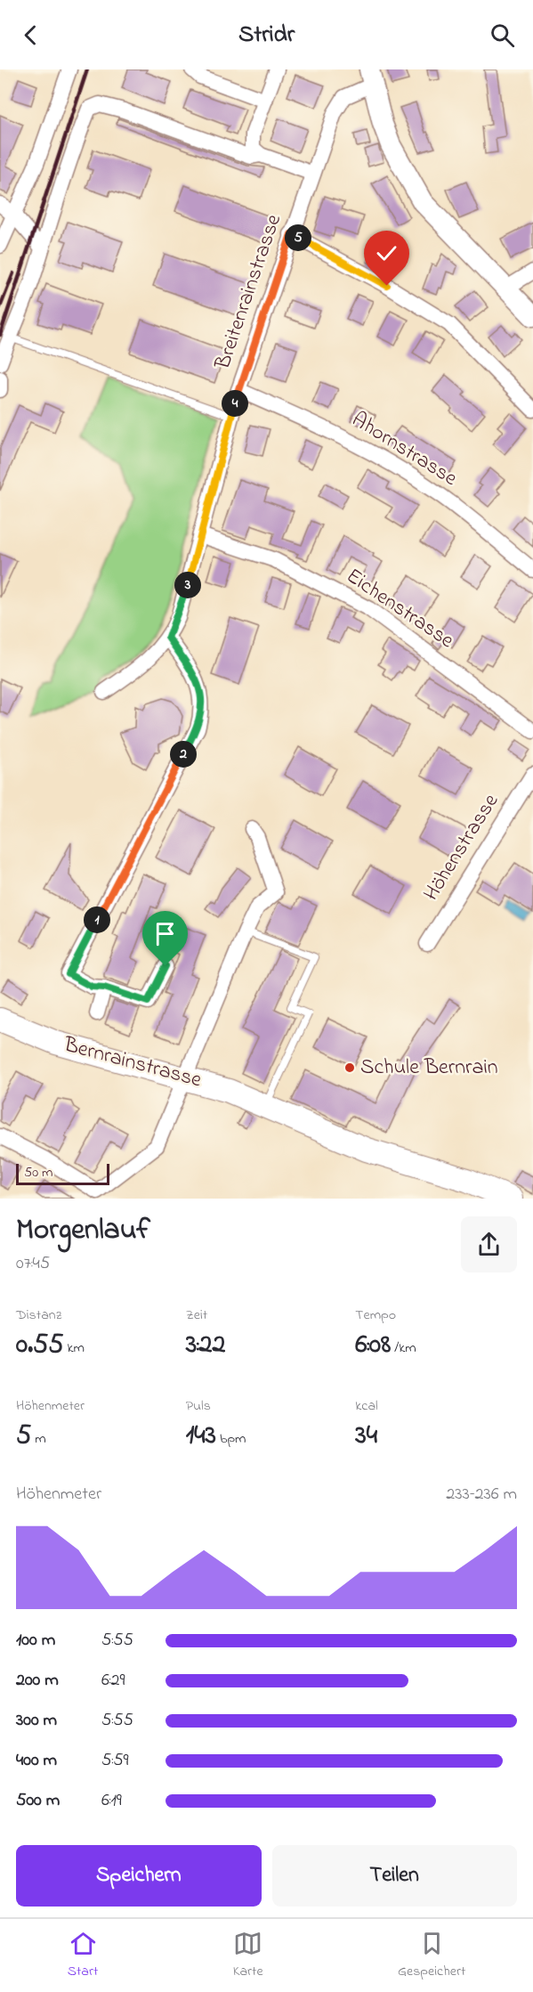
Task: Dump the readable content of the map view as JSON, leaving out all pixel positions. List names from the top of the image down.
{
  "streets": {
    "main road": ["Bernrainstrasse"],
    "street": [
      "Breitenrainstrasse",
      "Ahornstrasse",
      "Eichenstrasse",
      "Höhenstrasse"
    ]
  },
  "crossings": [
    ["Breitenrainstrasse", "Ahornstrasse"],
    ["Breitenrainstrasse", "Eichenstrasse"]
  ],
  "places": ["Schule Bernrain"],
  "scale_bar": "50 m",
  "page": {
    "header": "Stridr",
    "pins": [
      "5",
      "4",
      "3",
      "2",
      "1"
    ],
    "scale": "50 m",
    "heading": ["Morgenlauf", "07:45"],
    "stats": [
      ["Distanz", "0.55 km"],
      ["Zeit", "3:22"],
      ["Tempo", "6:08 /km"],
      ["Höhenmeter", "5 m"],
      ["Puls", "143 bpm"],
      ["kcal", "34"]
    ],
    "chart": ["Höhenmeter", "233–236 m"],
    "list": [
      {
        "name": "100 m",
        "note": "5:55"
      },
      {
        "name": "200 m",
        "note": "6:29"
      },
      {
        "name": "300 m",
        "note": "5:55"
      },
      {
        "name": "400 m",
        "note": "5:59"
      },
      {
        "name": "500 m",
        "note": "6:19"
      }
    ],
    "buttons": ["Speichern", "Teilen"],
    "tabs": ["Start", "Karte", "Gespeichert"]
  }
}
